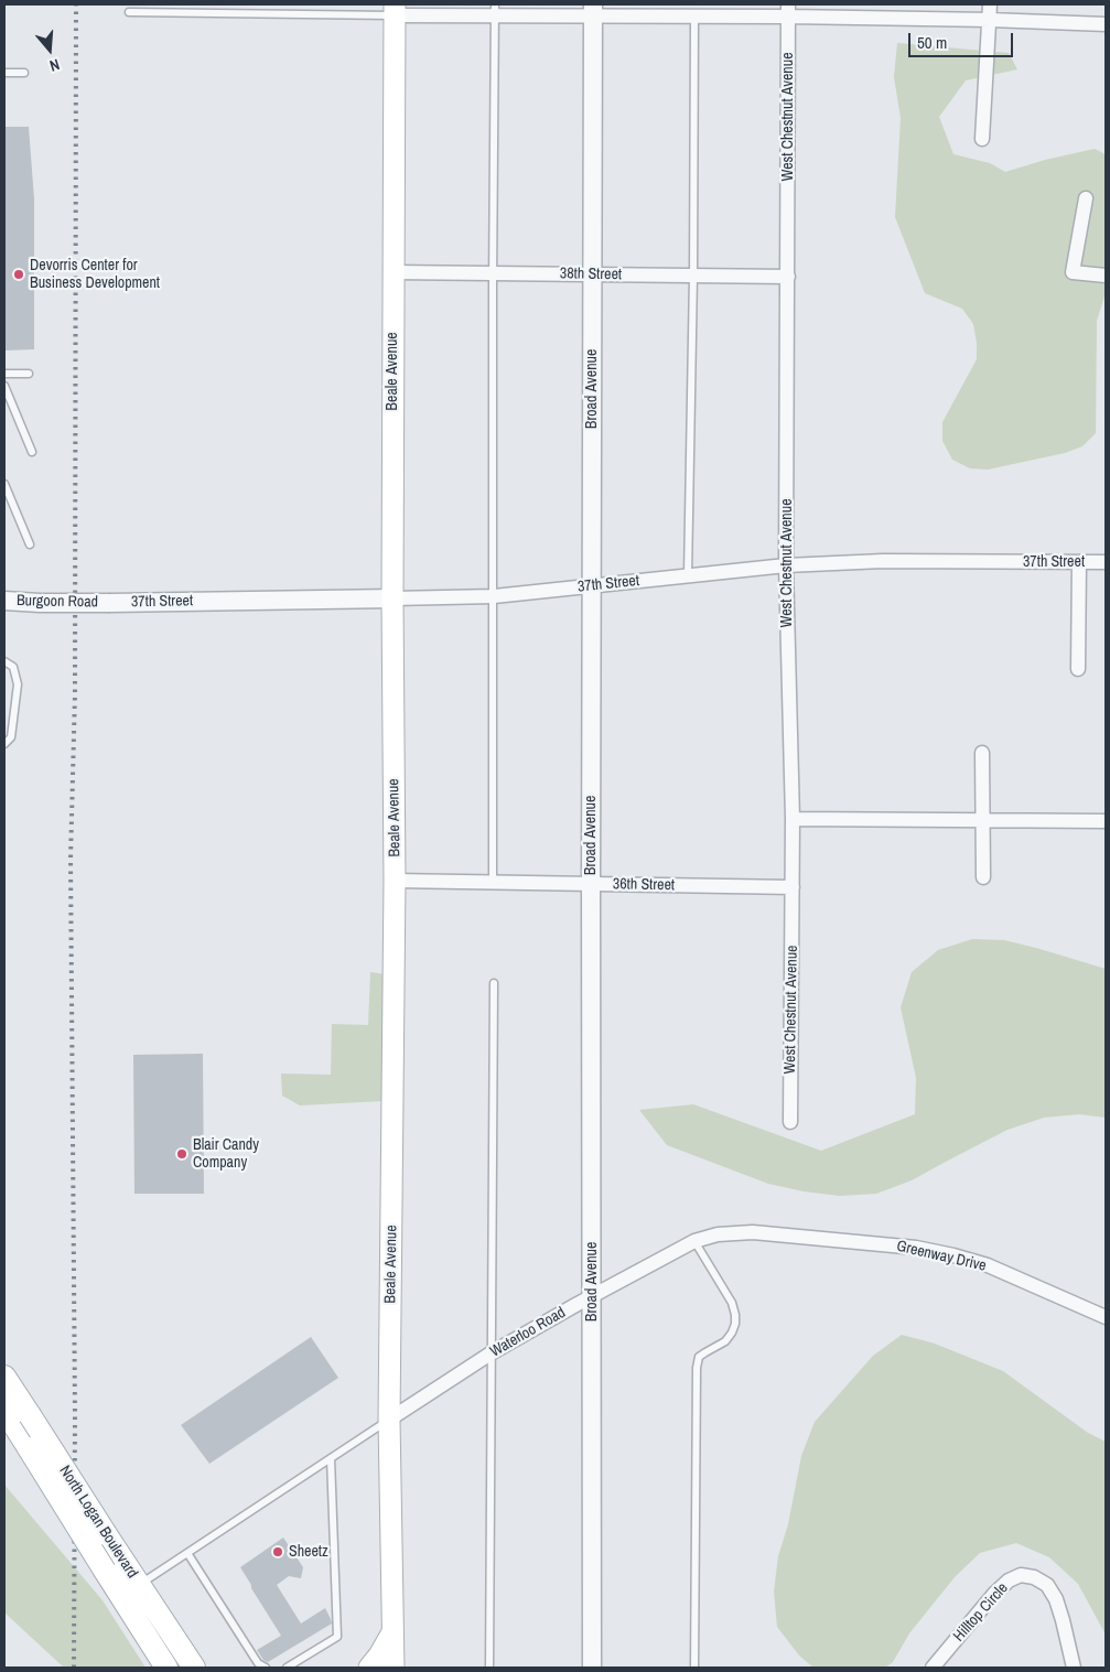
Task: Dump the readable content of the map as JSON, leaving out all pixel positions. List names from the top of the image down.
{
  "streets": {
    "main road": ["Beale Avenue", "North Logan Boulevard"],
    "street": [
      "West Chestnut Avenue",
      "38th Street",
      "Broad Avenue",
      "37th Street",
      "Burgoon Road",
      "36th Street",
      "Greenway Drive",
      "Waterloo Road",
      "Hilltop Circle"
    ]
  },
  "crossings": [
    ["West Chestnut Avenue", "38th Street"],
    ["West Chestnut Avenue", "37th Street"],
    ["West Chestnut Avenue", "36th Street"],
    ["38th Street", "Beale Avenue"],
    ["38th Street", "Broad Avenue"],
    ["Beale Avenue", "37th Street"],
    ["Beale Avenue", "36th Street"],
    ["Beale Avenue", "Waterloo Road"],
    ["Broad Avenue", "37th Street"],
    ["Broad Avenue", "36th Street"],
    ["Broad Avenue", "Waterloo Road"],
    ["37th Street", "Burgoon Road"],
    ["Greenway Drive", "Waterloo Road"]
  ],
  "places": ["Devorris Center for Business Development", "Blair Candy Company", "Sheetz"],
  "scale_bar": "50 m",
  "north": "bottom"
}
